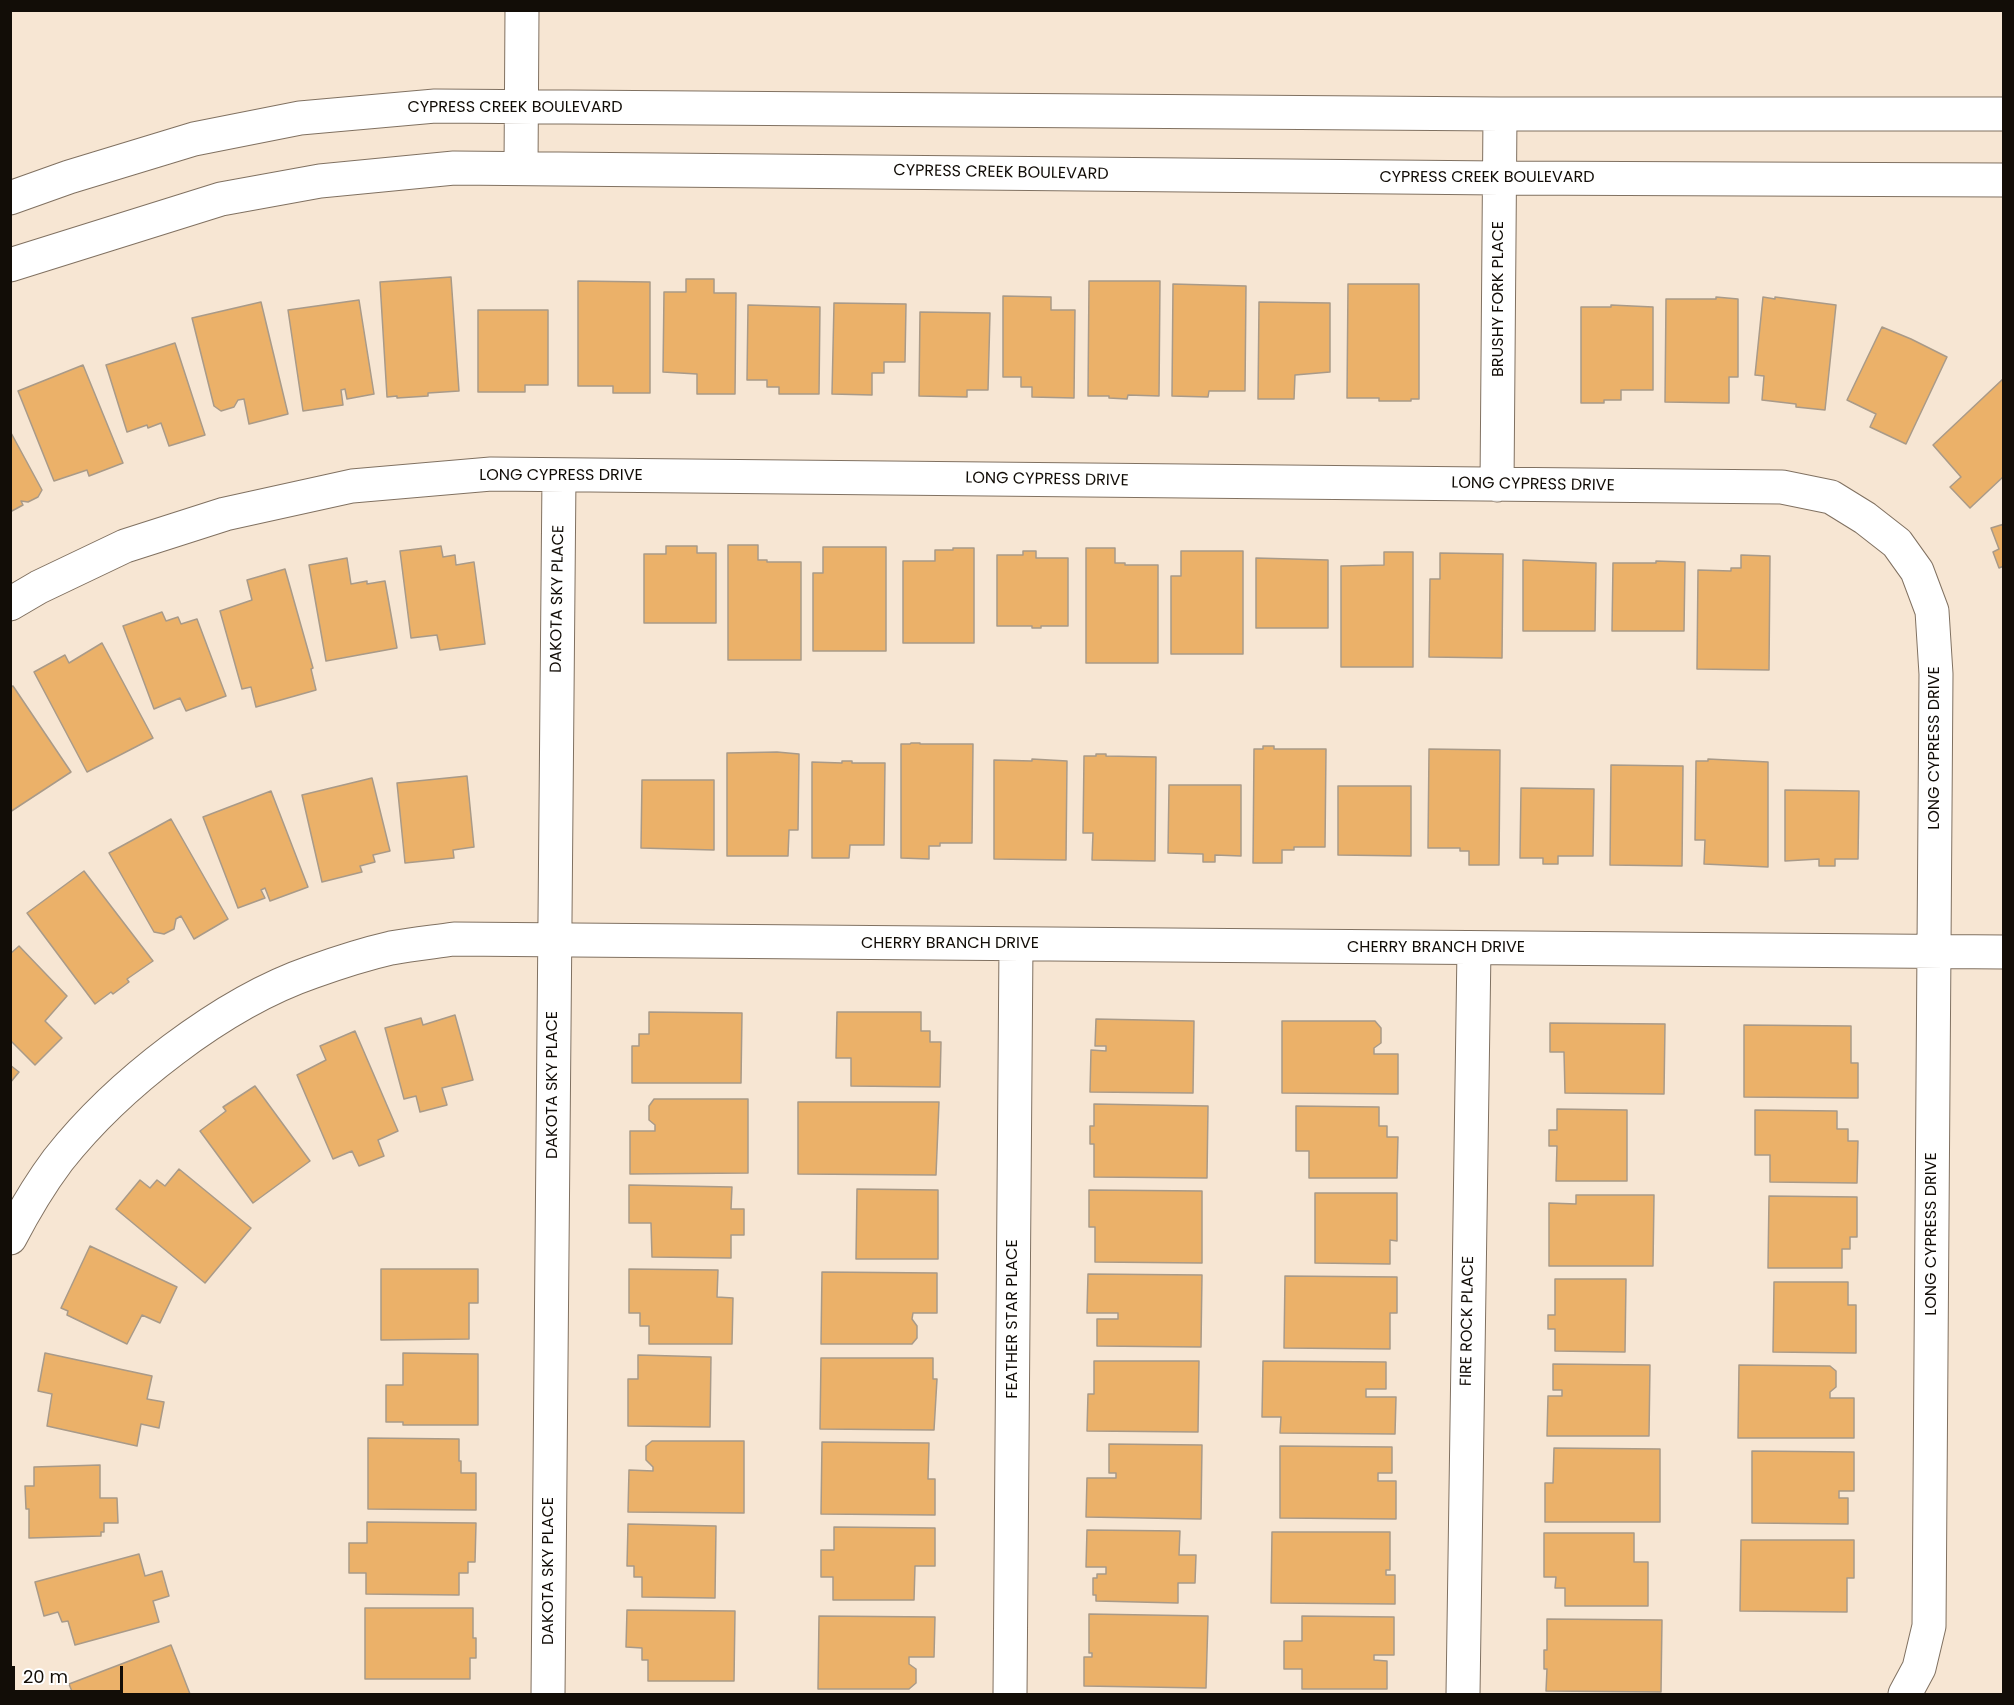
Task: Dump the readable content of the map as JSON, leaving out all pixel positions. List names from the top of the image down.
{
  "streets": {
    "street": [
      "CYPRESS CREEK BOULEVARD",
      "BRUSHY FORK PLACE",
      "LONG CYPRESS DRIVE",
      "DAKOTA SKY PLACE",
      "CHERRY BRANCH DRIVE",
      "FEATHER STAR PLACE",
      "FIRE ROCK PLACE"
    ]
  },
  "crossings": [
    ["CYPRESS CREEK BOULEVARD", "BRUSHY FORK PLACE"],
    ["BRUSHY FORK PLACE", "LONG CYPRESS DRIVE"],
    ["LONG CYPRESS DRIVE", "DAKOTA SKY PLACE"],
    ["LONG CYPRESS DRIVE", "CHERRY BRANCH DRIVE"],
    ["DAKOTA SKY PLACE", "CHERRY BRANCH DRIVE"],
    ["CHERRY BRANCH DRIVE", "FEATHER STAR PLACE"],
    ["CHERRY BRANCH DRIVE", "FIRE ROCK PLACE"]
  ],
  "scale_bar": "20 m"
}
